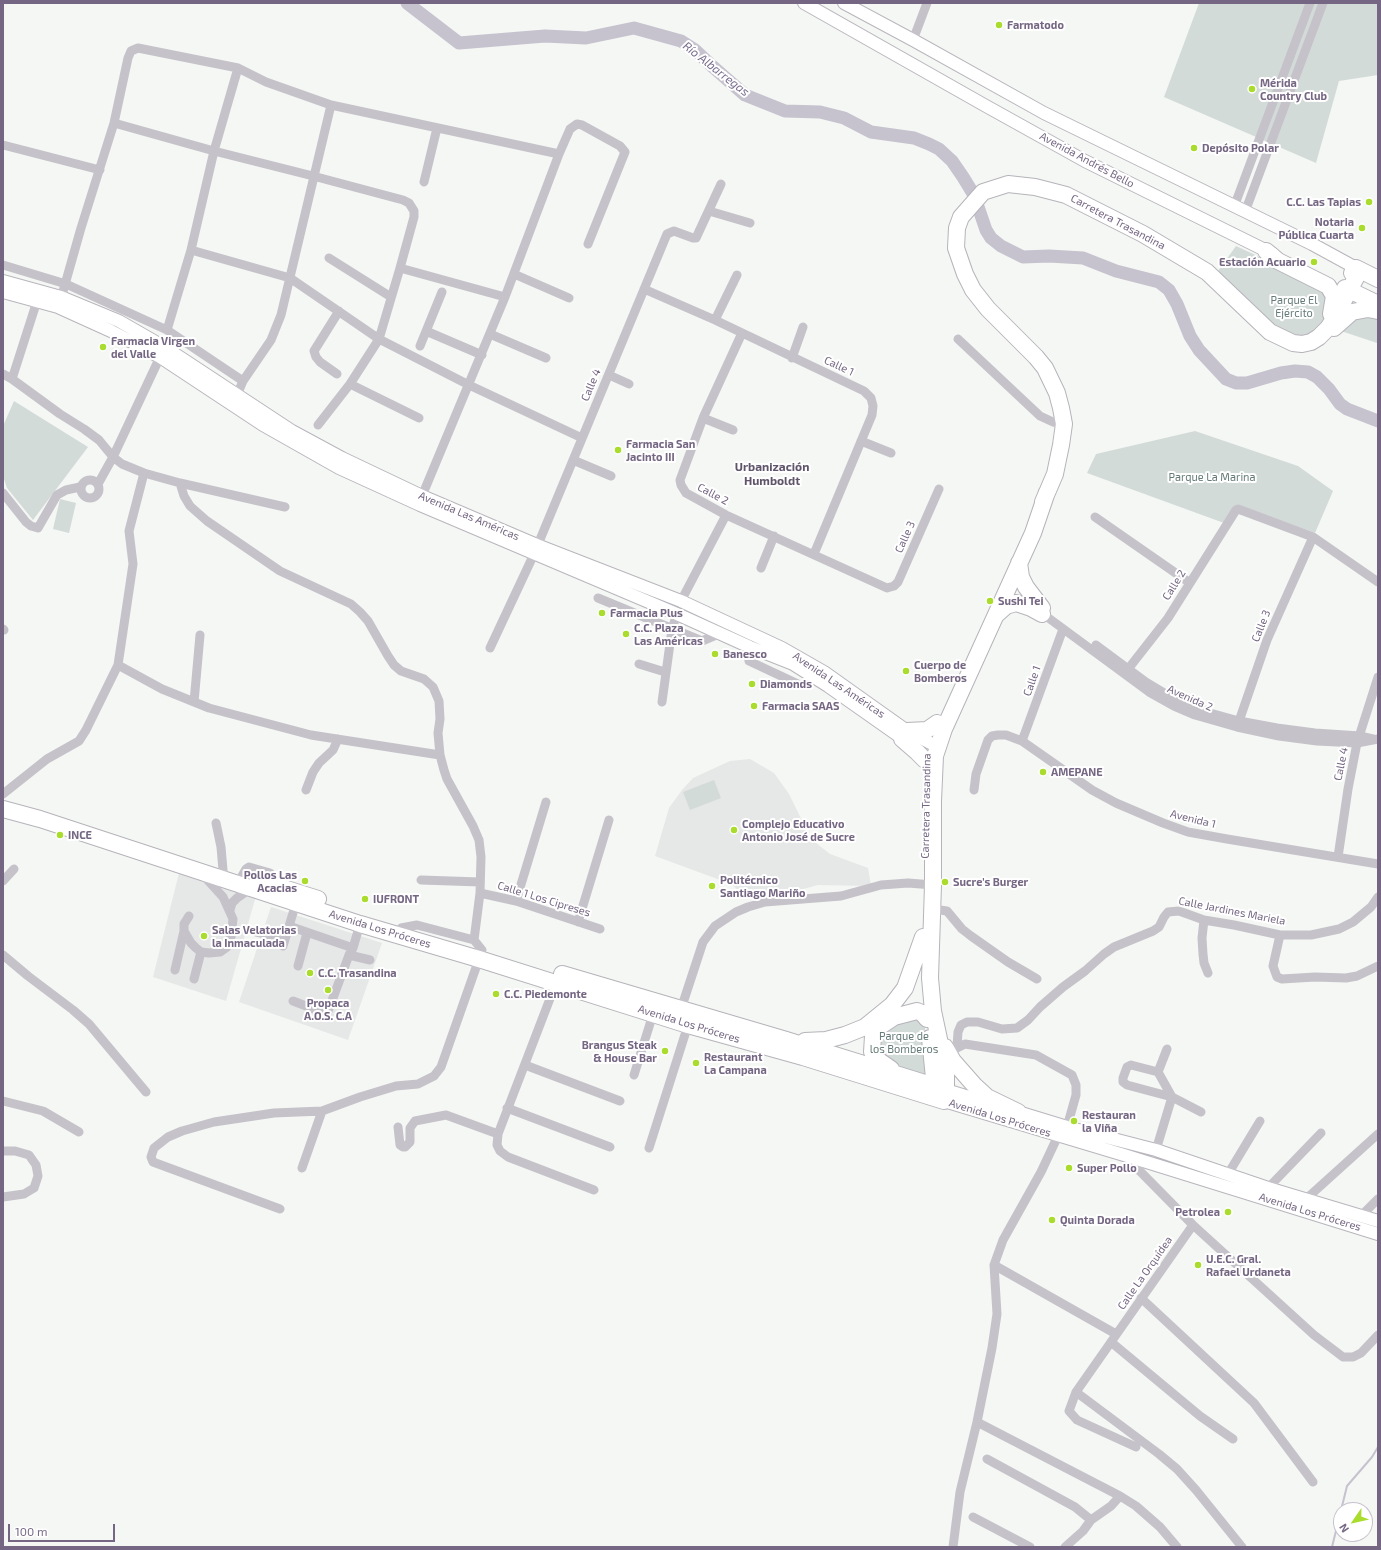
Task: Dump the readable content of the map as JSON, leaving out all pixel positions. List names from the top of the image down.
{
  "streets": {
    "highway": ["Avenida Andrés Bello", "Carretera Trasandina", "Avenida Los Próceres"],
    "street": [
      "Calle 1",
      "Calle 4",
      "Calle 2",
      "Avenida Las Américas",
      "Calle 3",
      "Avenida 1",
      "Calle 1 Los Cipreses",
      "Calle Jardines Mariela",
      "Calle La Orquídea"
    ]
  },
  "crossings": [
    ["Carretera Trasandina", "Avenida Los Próceres"],
    ["Calle 1", "Calle 4"],
    ["Calle 1", "Calle 2"],
    ["Calle 1", "Avenida 1"],
    ["Calle 4", "Avenida Las Américas"],
    ["Calle 4", "Avenida 1"],
    ["Calle 2", "Calle 3"]
  ],
  "districts": ["Urbanización Humboldt"],
  "water": ["Río Albarregas"],
  "parks": ["Parque El Ejército", "Parque La Marina", "Parque de los Bomberos"],
  "places": [
    "Farmatodo",
    "Mérida Country Club",
    "Depósito Polar",
    "C.C. Las Tapias",
    "Notaria Pública Cuarta",
    "Estación Acuario",
    "Farmacia Virgen del Valle",
    "Farmacia San Jacinto III",
    "Sushi Tei",
    "Farmacia Plus",
    "C.C. Plaza Las Américas",
    "Banesco",
    "Cuerpo de Bomberos",
    "Diamonds",
    "Farmacia SAAS",
    "AMEPANE",
    "Complejo Educativo Antonio José de Sucre",
    "INCE",
    "Pollos Las Acacias",
    "Sucre's Burger",
    "Politécnico Santiago Mariño",
    "IUFRONT",
    "Salas Velatorias la Inmaculada",
    "C.C. Trasandina",
    "Propaca A.O.S. C.A",
    "C.C. Piedemonte",
    "Brangus Steak & House Bar",
    "Restaurant La Campana",
    "Restauran la Viña",
    "Super Pollo",
    "Petrolea",
    "Quinta Dorada",
    "U.E.C. Gral. Rafael Urdaneta"
  ],
  "scale_bar": "100 m",
  "north": "bottom left"
}
